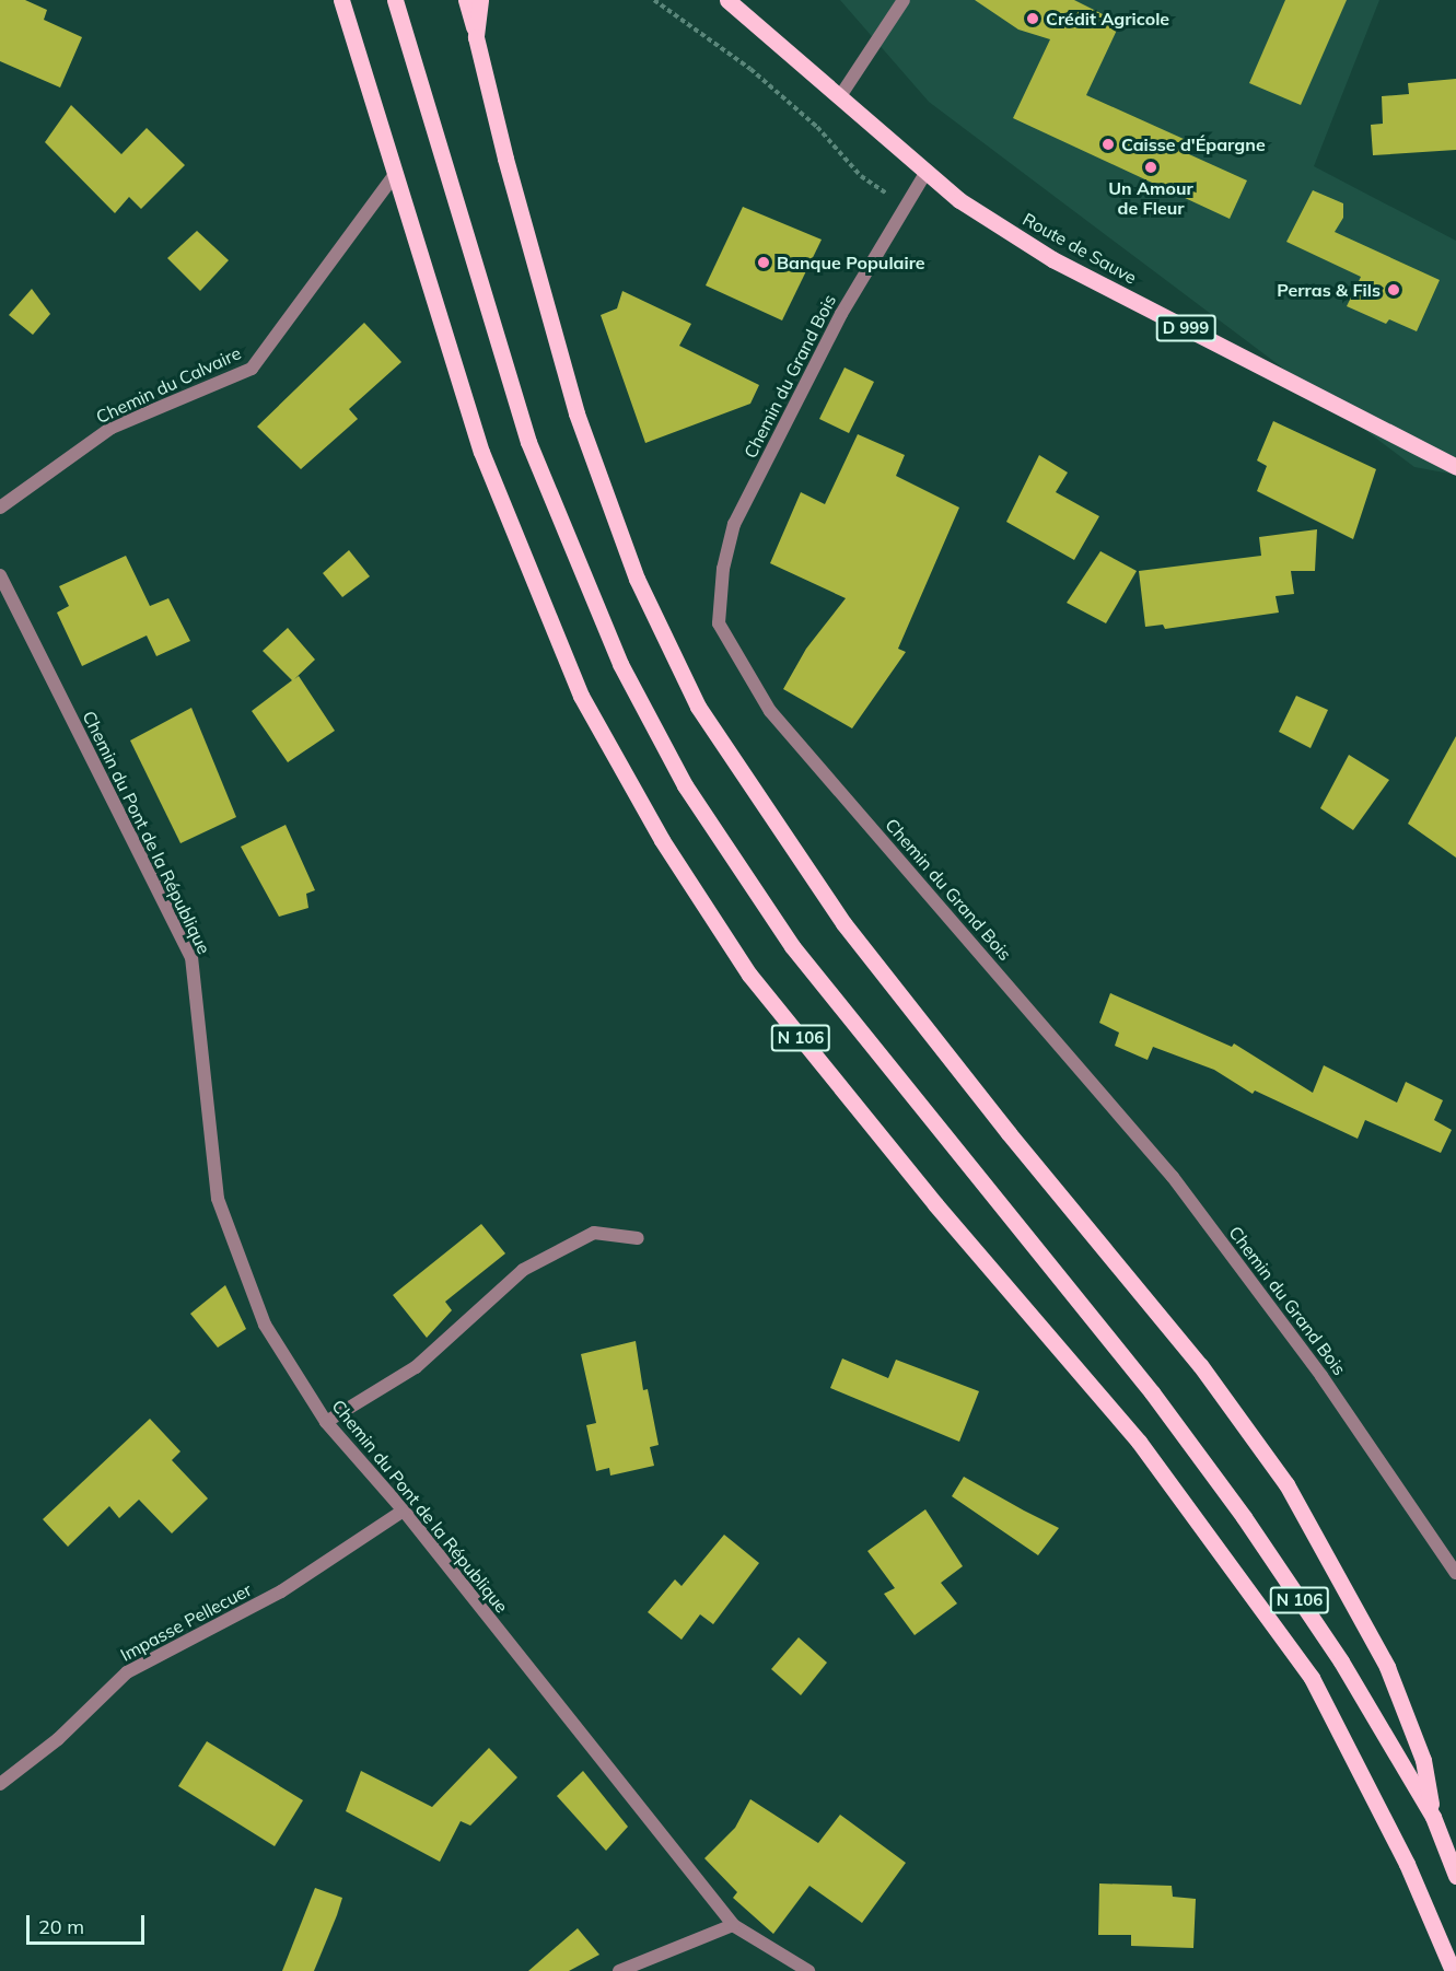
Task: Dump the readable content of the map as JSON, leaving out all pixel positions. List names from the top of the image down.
{
  "streets": {
    "main road": ["Route de Sauve", "D 999", "N 106"],
    "street": [
      "Chemin du Grand Bois",
      "Chemin du Calvaire",
      "Chemin du Pont de la République",
      "Impasse Pellecuer"
    ]
  },
  "crossings": [
    ["Route de Sauve", "Chemin du Grand Bois"],
    ["Chemin du Calvaire", "N 106"],
    ["Chemin du Pont de la République", "Impasse Pellecuer"]
  ],
  "places": [
    "Crédit Agricole",
    "Caisse d'Épargne",
    "Un Amour de Fleur",
    "Banque Populaire",
    "Perras & Fils"
  ],
  "scale_bar": "20 m"
}
